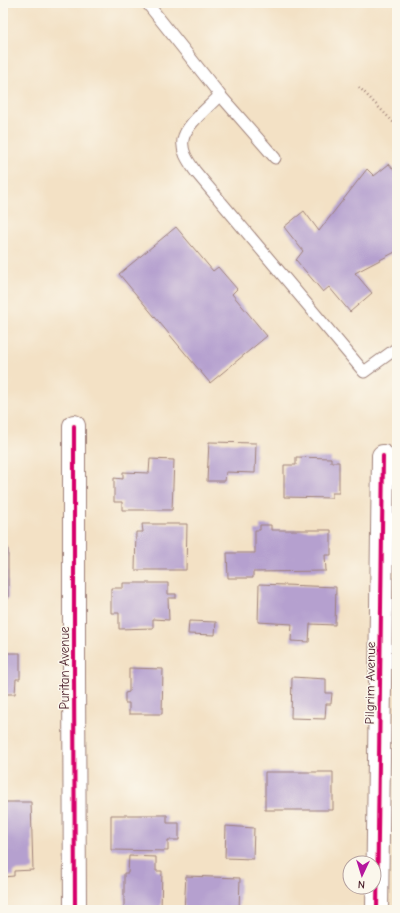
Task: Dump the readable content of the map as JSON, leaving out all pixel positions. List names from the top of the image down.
{
  "streets": {
    "street": ["Puritan Avenue", "Pilgrim Avenue"]
  },
  "north": "bottom"
}
